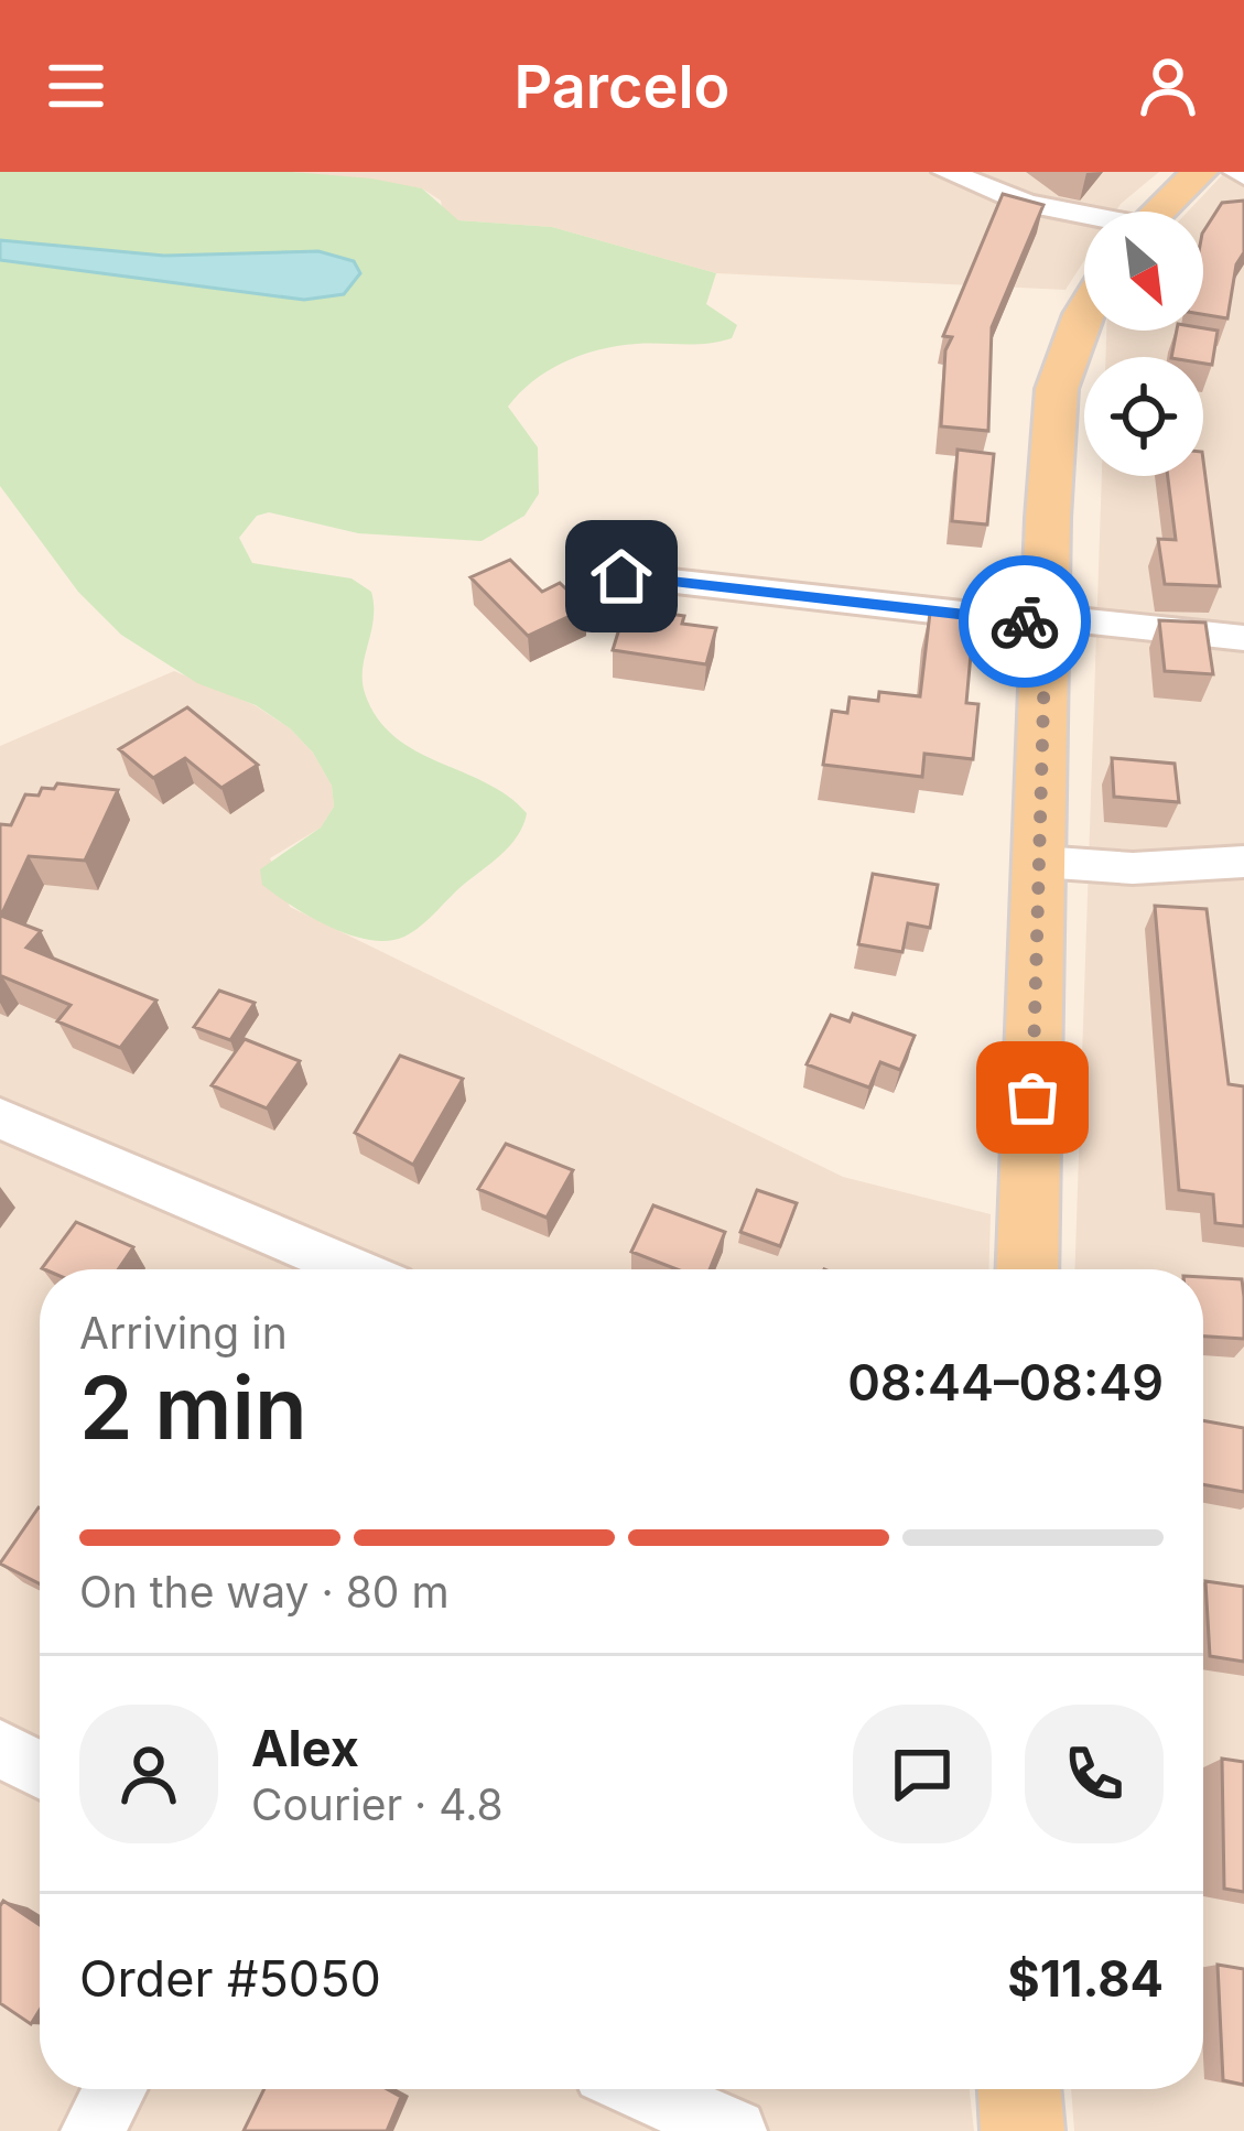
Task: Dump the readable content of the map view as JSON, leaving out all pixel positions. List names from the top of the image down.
{
  "north": "bottom right",
  "page": {
    "header": "Parcelo",
    "heading": ["2 min", "Arriving in", "08:44–08:49"],
    "panel": [
      "Alex",
      "Courier · 4.8",
      "Order #5050",
      "$11.84"
    ],
    "bar": "On the way · 80 m"
  }
}
